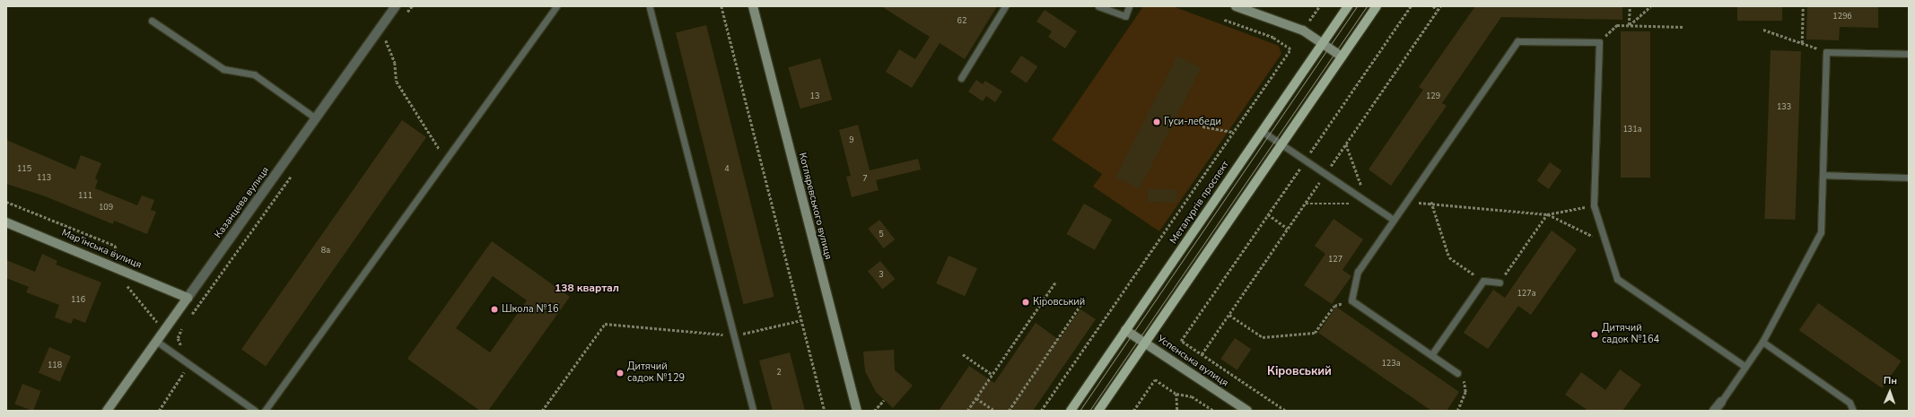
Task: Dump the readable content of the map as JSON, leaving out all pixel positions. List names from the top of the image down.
{
  "streets": {
    "main road": ["Металургів проспект"],
    "street": [
      "Казанцева вулиця",
      "Котляревського вулиця",
      "Мар'їнська вулиця",
      "Успенська вулиця"
    ]
  },
  "crossings": [
    ["Казанцева вулиця", "Мар'їнська вулиця"],
    ["Металургів проспект", "Успенська вулиця"]
  ],
  "districts": ["138 квартал", "Кіровський"],
  "places": [
    "Гуси-лебеди",
    "Кіровський",
    "Школа №16",
    "Дитячий садок №164",
    "Дитячий садок №129"
  ],
  "house_numbers": [
    "129б",
    "62",
    "13",
    "129",
    "133",
    "131а",
    "9",
    "115",
    "4",
    "113",
    "7",
    "111",
    "109",
    "5",
    "8а",
    "127",
    "3",
    "127а",
    "116",
    "123а",
    "118",
    "2"
  ],
  "north": "top"
}
